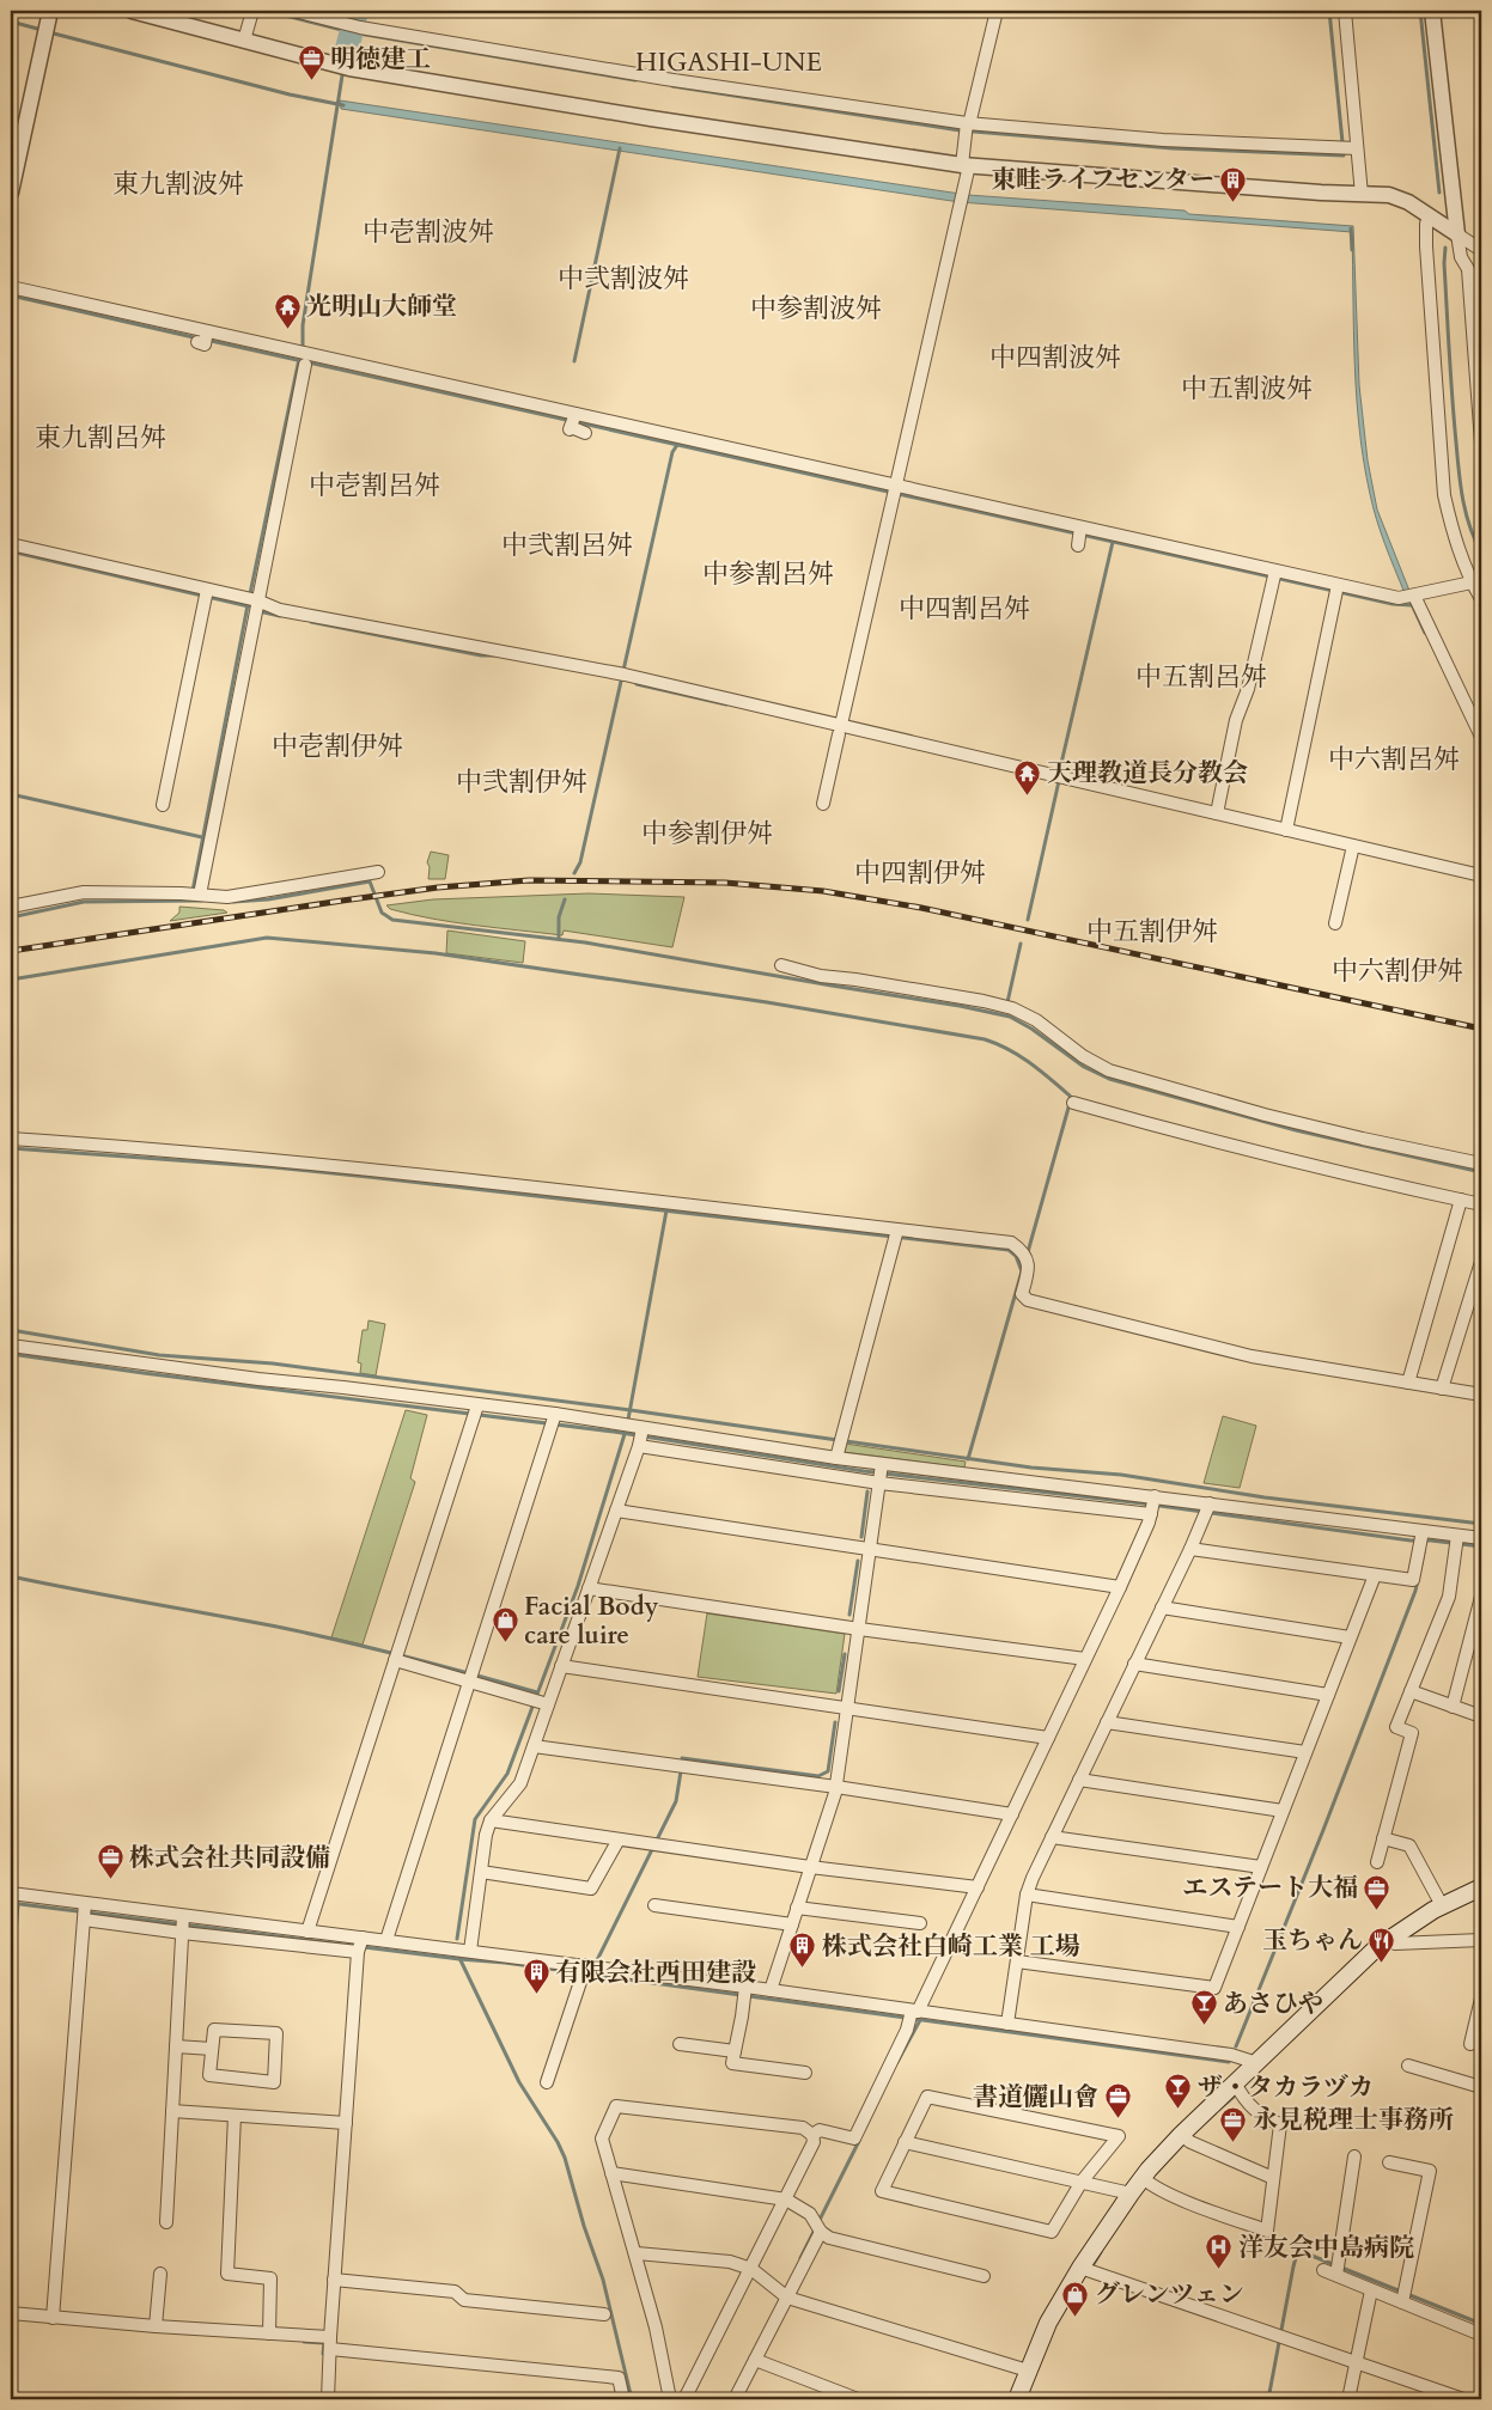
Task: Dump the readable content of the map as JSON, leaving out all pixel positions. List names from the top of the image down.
{
  "districts": [
    "HIGASHI-UNE",
    "東九割波舛",
    "中壱割波舛",
    "中弐割波舛",
    "中参割波舛",
    "中四割波舛",
    "中五割波舛",
    "東九割呂舛",
    "中壱割呂舛",
    "中弐割呂舛",
    "中参割呂舛",
    "中四割呂舛",
    "中五割呂舛",
    "中壱割伊舛",
    "中六割呂舛",
    "中弐割伊舛",
    "中参割伊舛",
    "中四割伊舛",
    "中五割伊舛",
    "中六割伊舛"
  ],
  "places": {
    "office": [
      "明徳建工",
      "株式会社共同設備",
      "エステート大福",
      "書道儷山會",
      "永見税理士事務所"
    ],
    "building": ["東畦ライフセンター", "株式会社白崎工業 工場", "有限会社西田建設"],
    "temple": ["光明山大師堂", "天理教道長分教会"],
    "shop": ["Facial Body care luire", "グレンツェン"],
    "restaurant": ["玉ちゃん"],
    "bar": ["あさひや", "ザ・タカラヅカ"],
    "hospital": ["洋友会中島病院"]
  }
}
